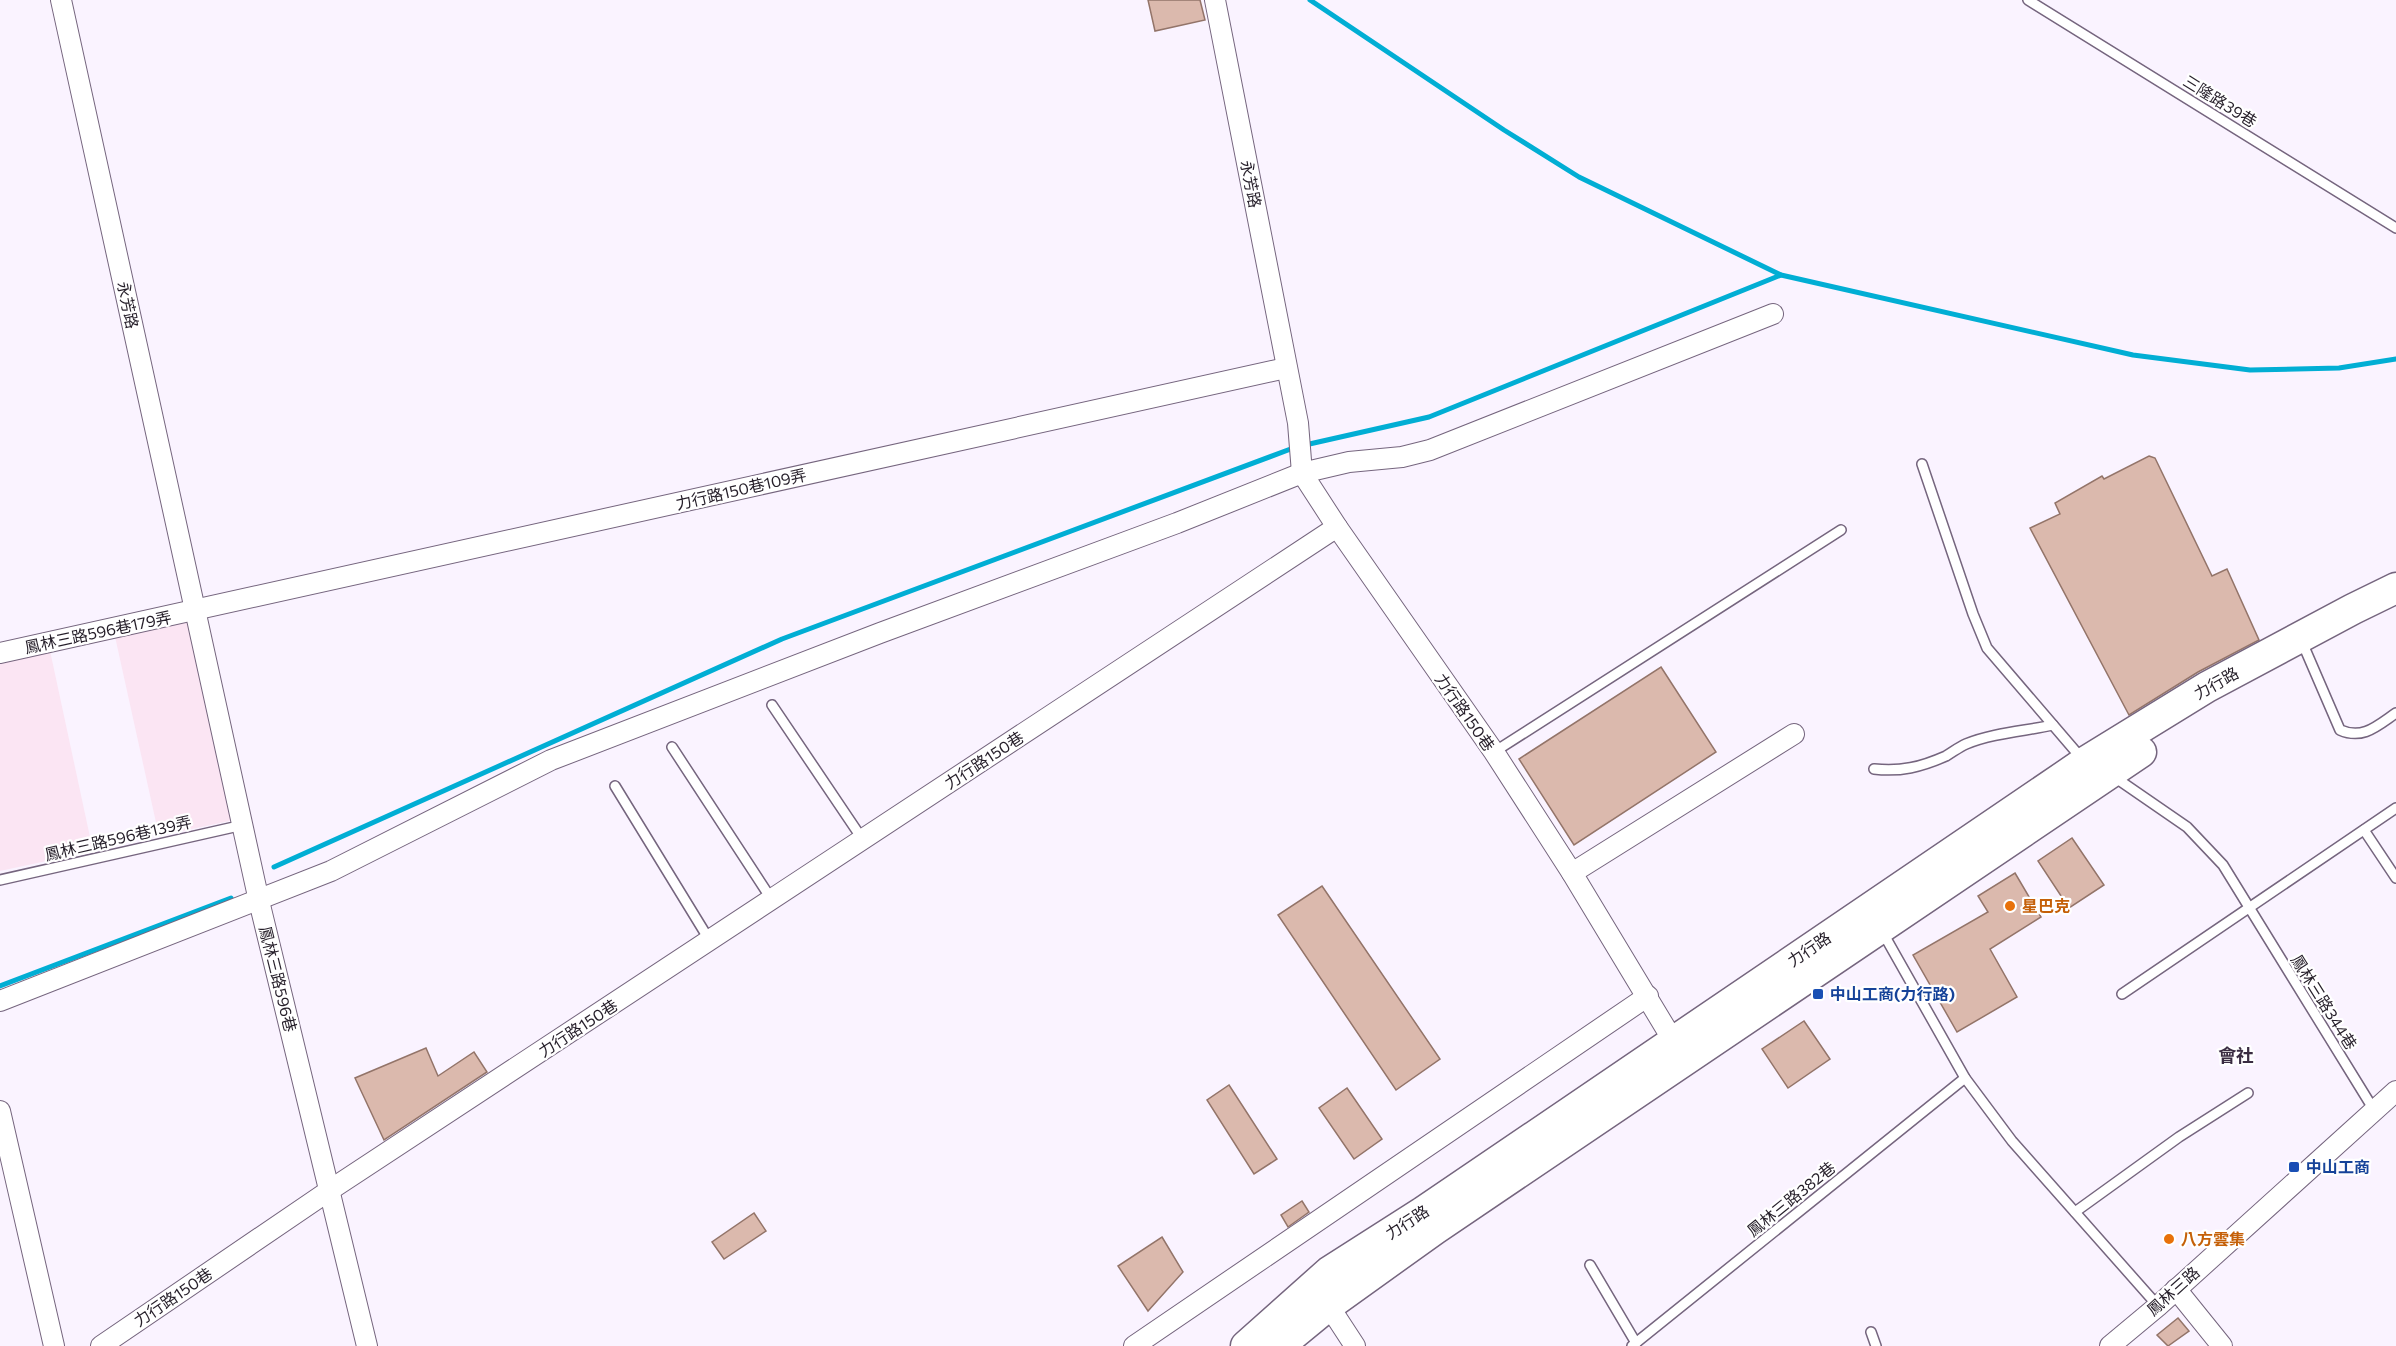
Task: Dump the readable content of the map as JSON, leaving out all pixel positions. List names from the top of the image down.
{
  "streets": {
    "main road": ["力行路"],
    "street": [
      "永芳路",
      "力行路150巷109弄",
      "鳳林三路596巷179弄",
      "力行路150巷",
      "鳳林三路596巷",
      "鳳林三路"
    ],
    "lane": [
      "三隆路39巷",
      "鳳林三路596巷139弄",
      "鳳林三路344巷",
      "鳳林三路382巷"
    ]
  },
  "crossings": [
    ["永芳路", "力行路150巷109弄"],
    ["永芳路", "鳳林三路596巷179弄"],
    ["永芳路", "鳳林三路596巷"],
    ["力行路150巷109弄", "鳳林三路596巷179弄"],
    ["力行路150巷109弄", "鳳林三路596巷"],
    ["鳳林三路596巷179弄", "鳳林三路596巷"],
    ["力行路", "力行路150巷"],
    ["力行路", "鳳林三路344巷"],
    ["力行路150巷", "鳳林三路596巷"],
    ["鳳林三路596巷139弄", "鳳林三路596巷"],
    ["鳳林三路344巷", "鳳林三路"]
  ],
  "districts": ["會社"],
  "places": {
    "other": ["星巴克", "八方雲集"],
    "transit": ["中山工商(力行路)", "中山工商"]
  }
}
